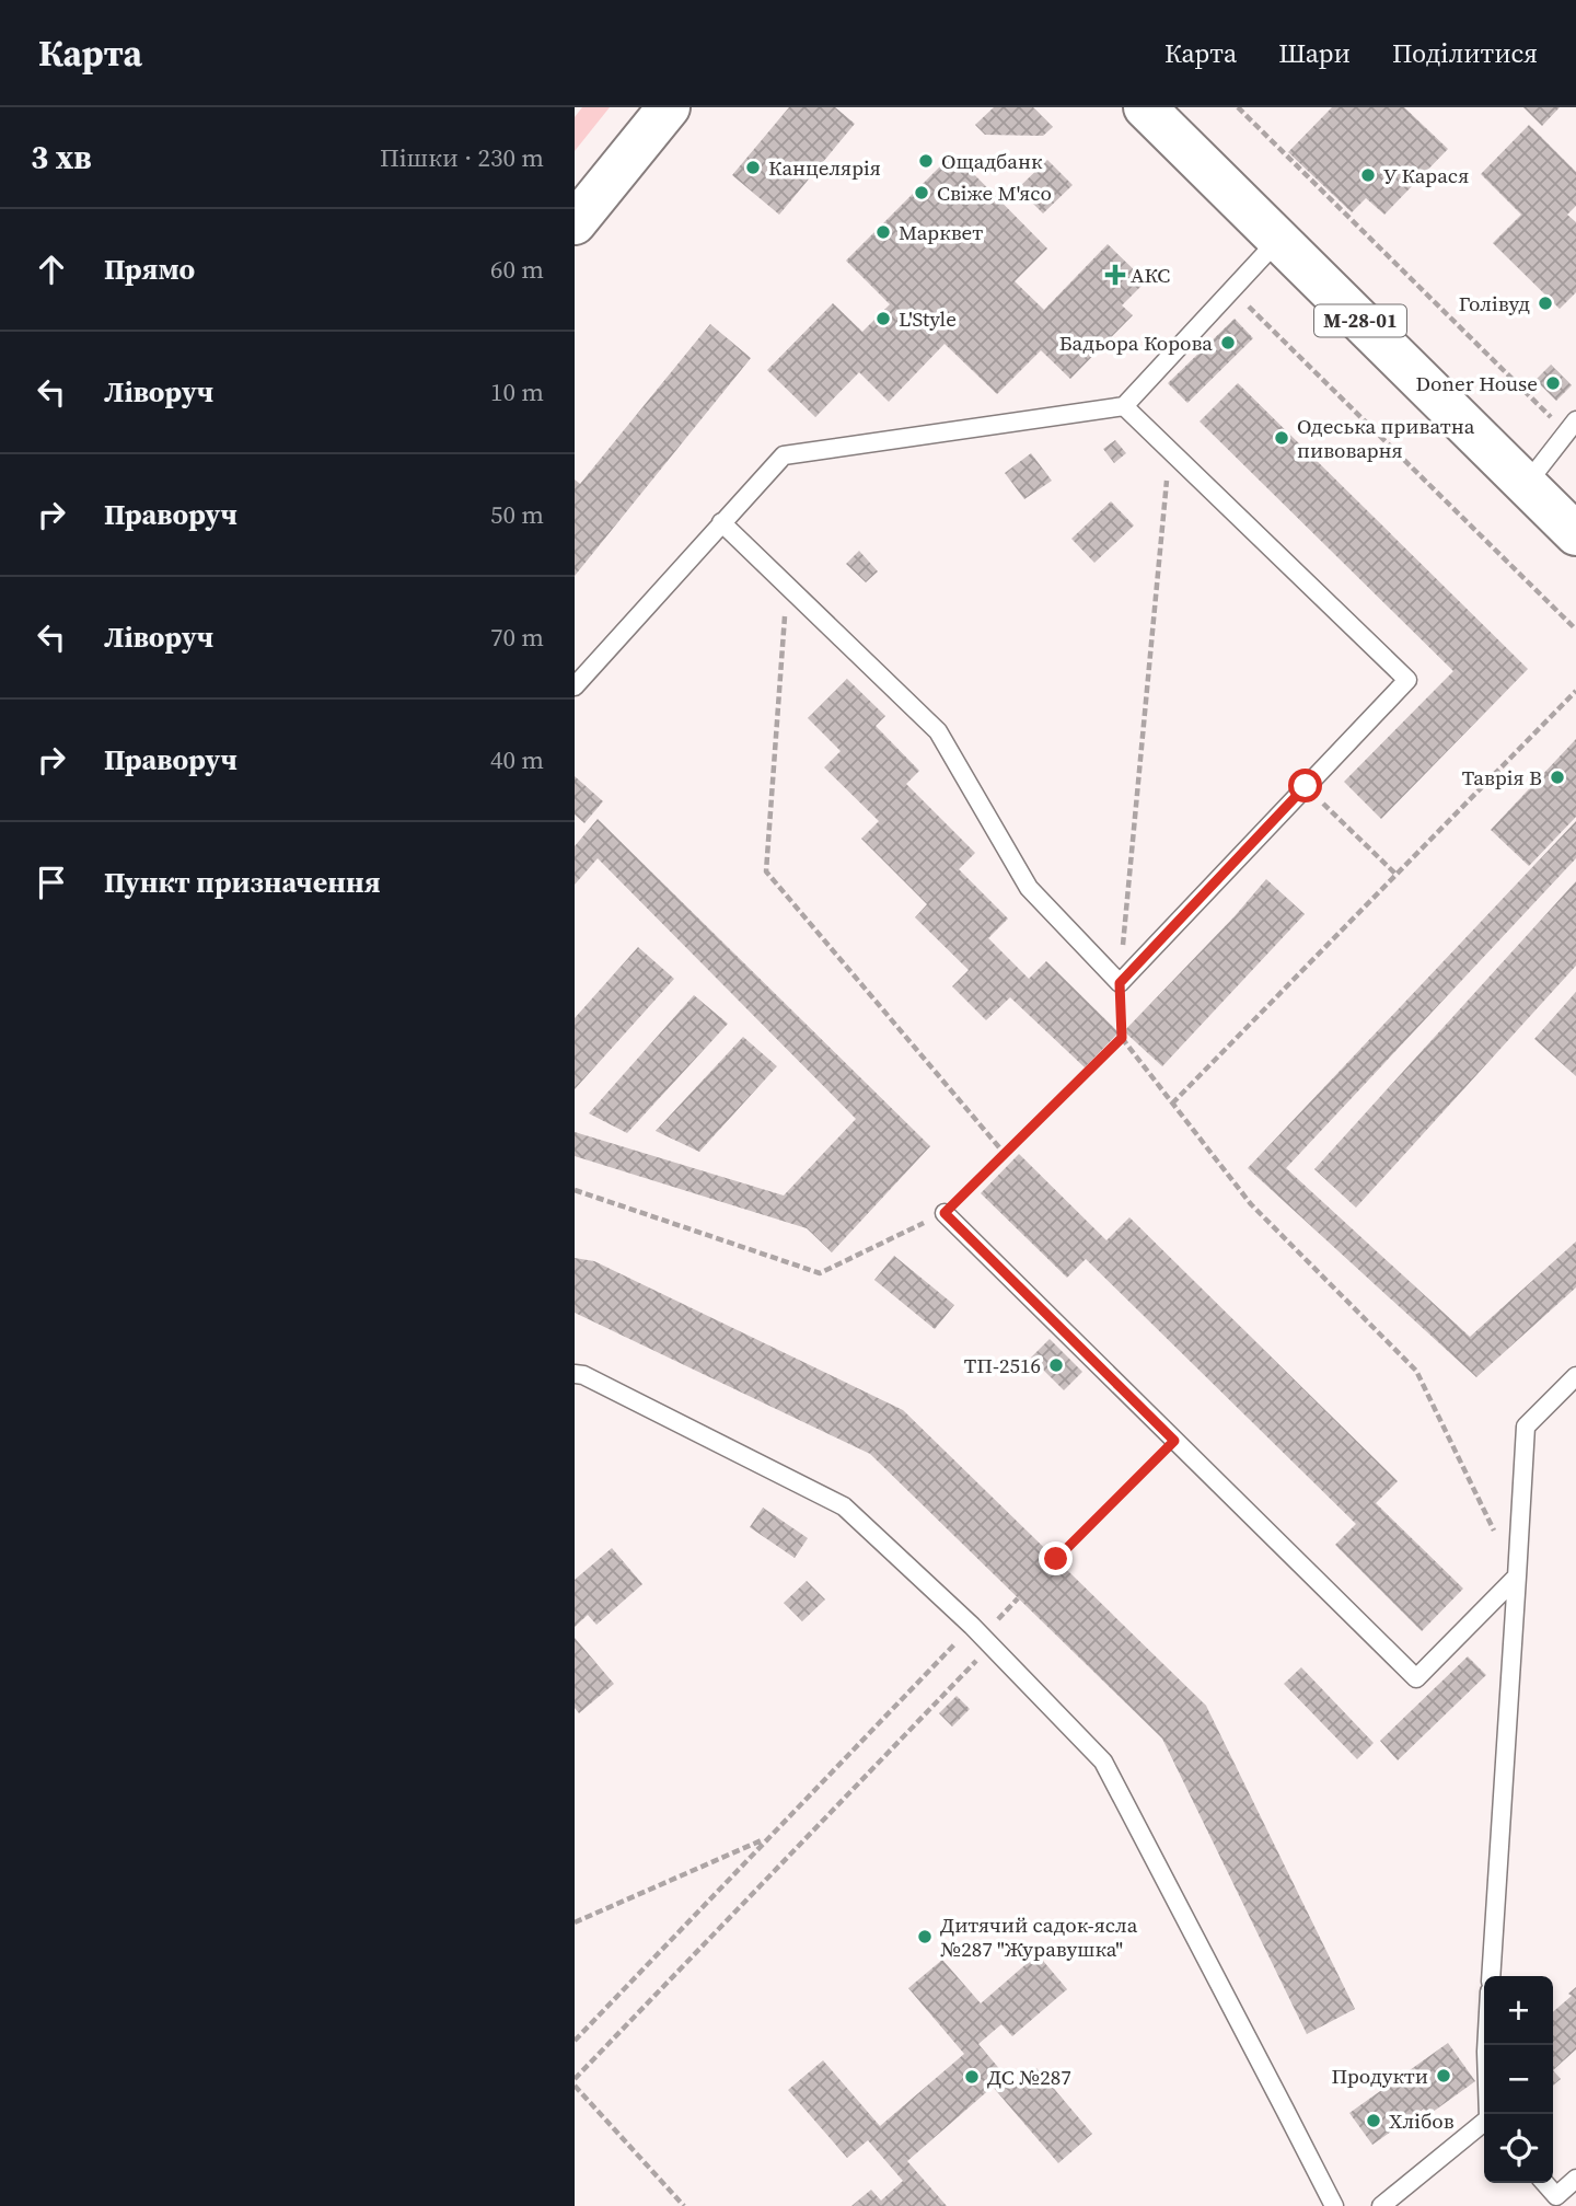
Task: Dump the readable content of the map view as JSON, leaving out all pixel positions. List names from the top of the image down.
{
  "streets": {
    "main road": ["М-28-01"]
  },
  "places": {
    "other": [
      "Ощадбанк",
      "Канцелярія",
      "У Карася",
      "Свіже М'ясо",
      "Марквет",
      "Голівуд",
      "L'Style",
      "Бадьора Корова",
      "Doner House",
      "Одеська приватна пивоварня",
      "Таврія В",
      "ТП-2516",
      "Дитячий садок-ясла №287 \"Журавушка\"",
      "Продукти",
      "ДС №287",
      "Хлібов"
    ],
    "health": ["АКС"]
  },
  "page": {
    "header": "Карта",
    "nav": ["Карта", "Шари", "Поділитися"],
    "heading": ["3 хв", "Пішки · 230 m"],
    "list": [
      ["Прямо", "60 m"],
      ["Ліворуч", "10 m"],
      ["Праворуч", "50 m"],
      ["Ліворуч", "70 m"],
      ["Праворуч", "40 m"],
      "Пункт призначення"
    ],
    "map_buttons": ["+", "−"]
  }
}
